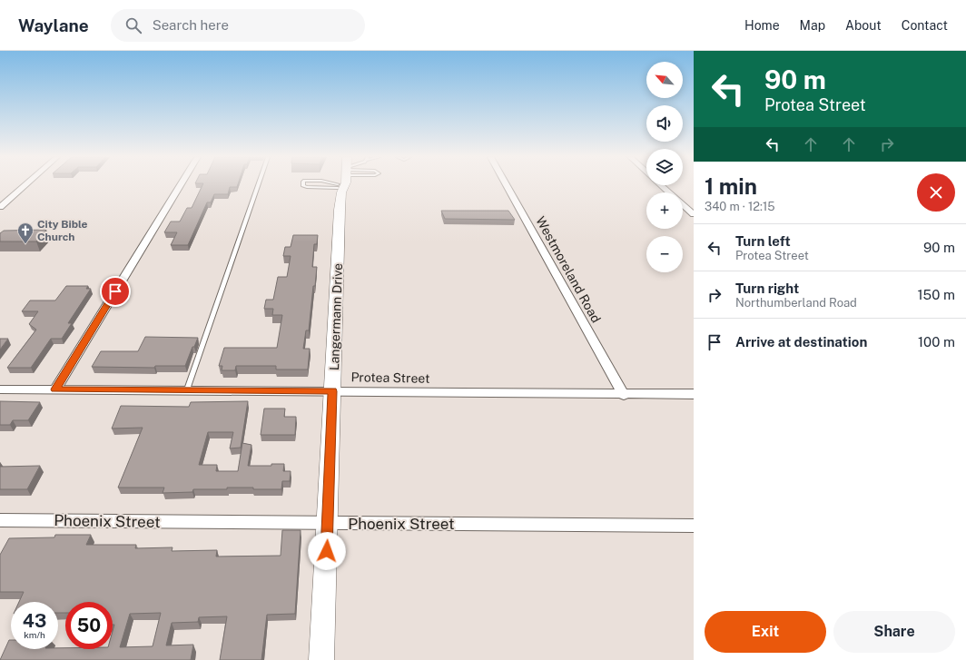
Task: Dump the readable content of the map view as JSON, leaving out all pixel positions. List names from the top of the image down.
{
  "streets": {
    "main road": ["Langermann Drive"],
    "street": ["Westmoreland Road", "Protea Street", "Phoenix Street"]
  },
  "crossings": [
    ["Westmoreland Road", "Protea Street"],
    ["Langermann Drive", "Protea Street"],
    ["Langermann Drive", "Phoenix Street"]
  ],
  "places": {
    "church": ["City Bible Church"]
  },
  "north": "top left",
  "page": {
    "header": "Waylane",
    "search": "Search here",
    "nav": [
      "Home",
      "Map",
      "About",
      "Contact"
    ],
    "turn": ["90 m", "Protea Street"],
    "map_buttons": ["+", "−"],
    "heading": ["1 min", "340 m · 12:15"],
    "list": [
      {
        "name": "Turn left",
        "note": "Protea Street",
        "value": "90 m"
      },
      {
        "name": "Turn right",
        "note": "Northumberland Road",
        "value": "150 m"
      },
      {
        "name": "Arrive at destination",
        "value": "100 m"
      }
    ],
    "speed": "43 km/h",
    "limit": "50",
    "buttons": ["Exit", "Share"]
  }
}
